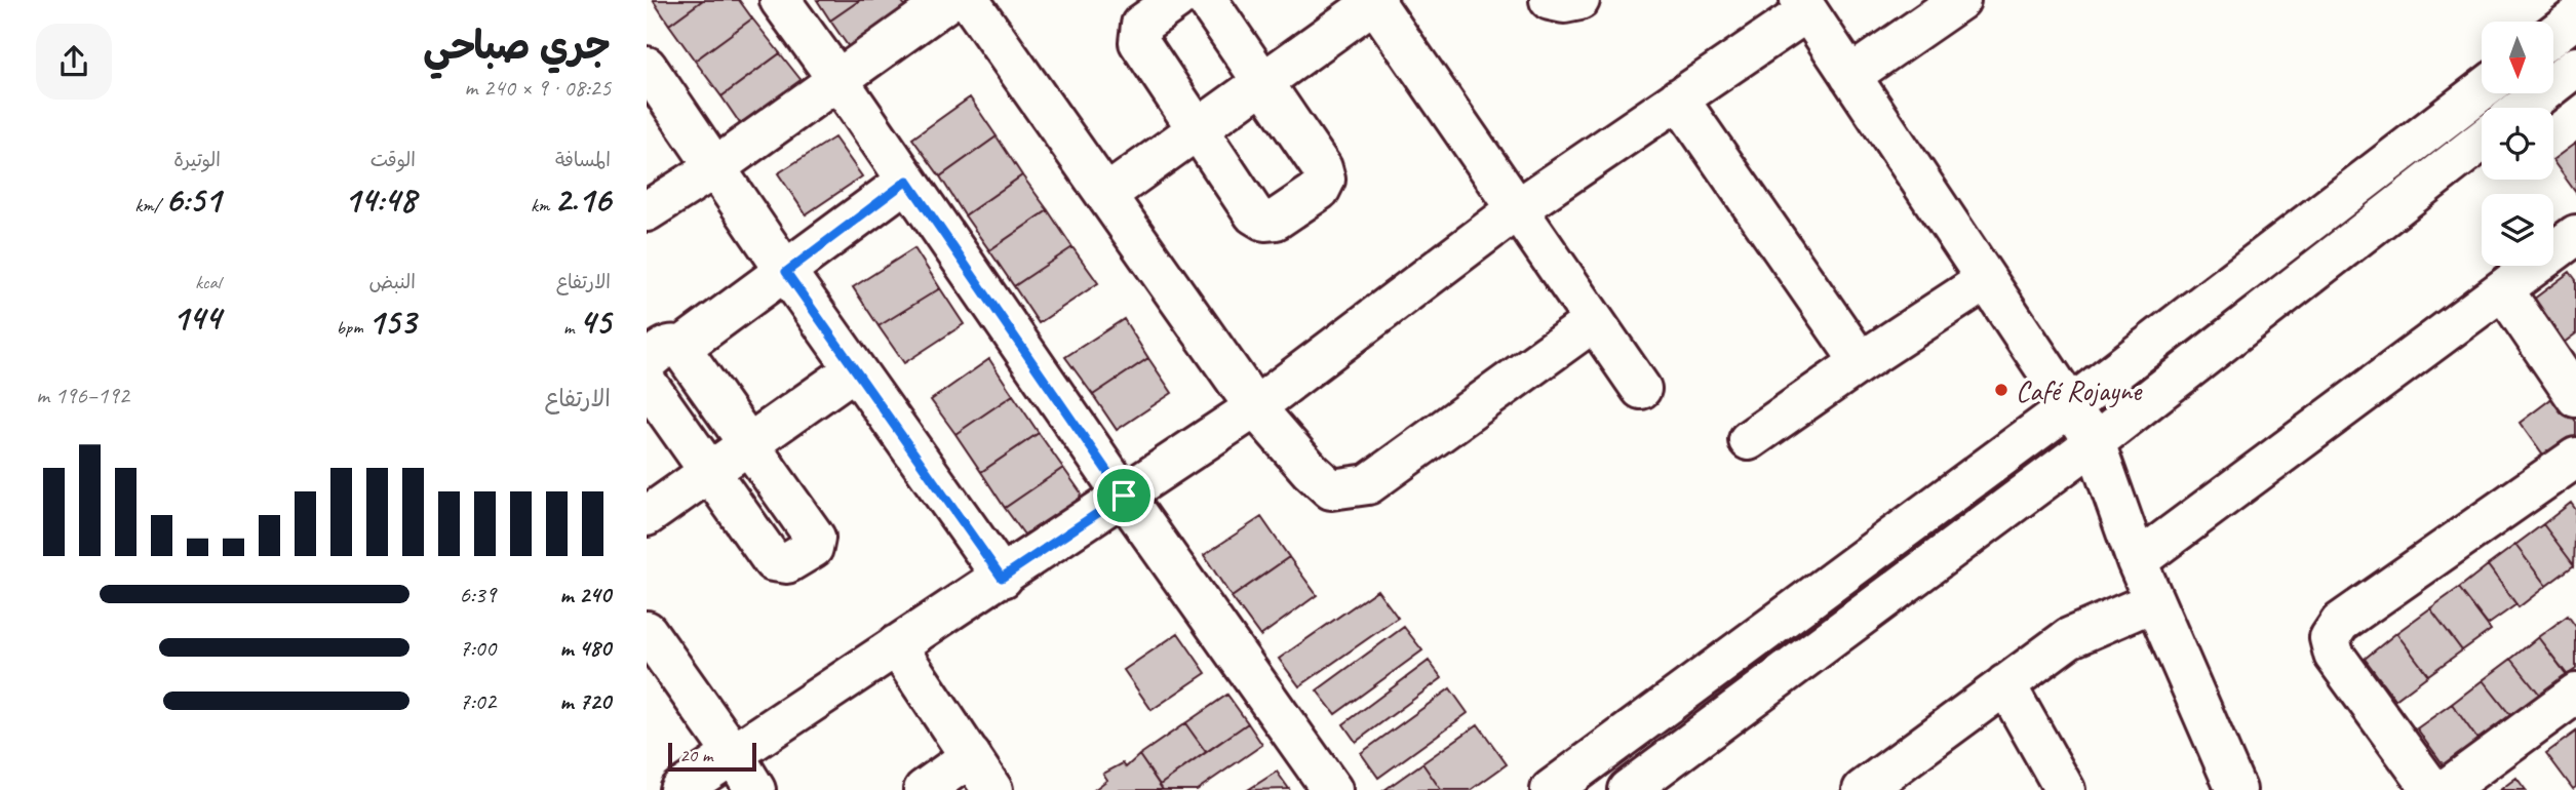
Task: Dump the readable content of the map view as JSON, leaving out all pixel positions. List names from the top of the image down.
{
  "places": ["Café Rojayne"],
  "scale_bar": "20 m",
  "north": "bottom",
  "page": {
    "heading": ["جري صباحي", "08:25 · 9 × 240 m"],
    "stats": [
      ["المسافة", "2.16 km"],
      ["الوقت", "14:48"],
      ["الوتيرة", "6:51 /km"],
      ["الارتفاع", "45 m"],
      ["النبض", "153 bpm"],
      ["kcal", "144"]
    ],
    "chart": ["الارتفاع", "192–196 m"],
    "list": [
      {
        "name": "240 m",
        "note": "6:39"
      },
      {
        "name": "480 m",
        "note": "7:00"
      },
      {
        "name": "720 m",
        "note": "7:02"
      }
    ],
    "scale": "20 m"
  }
}
